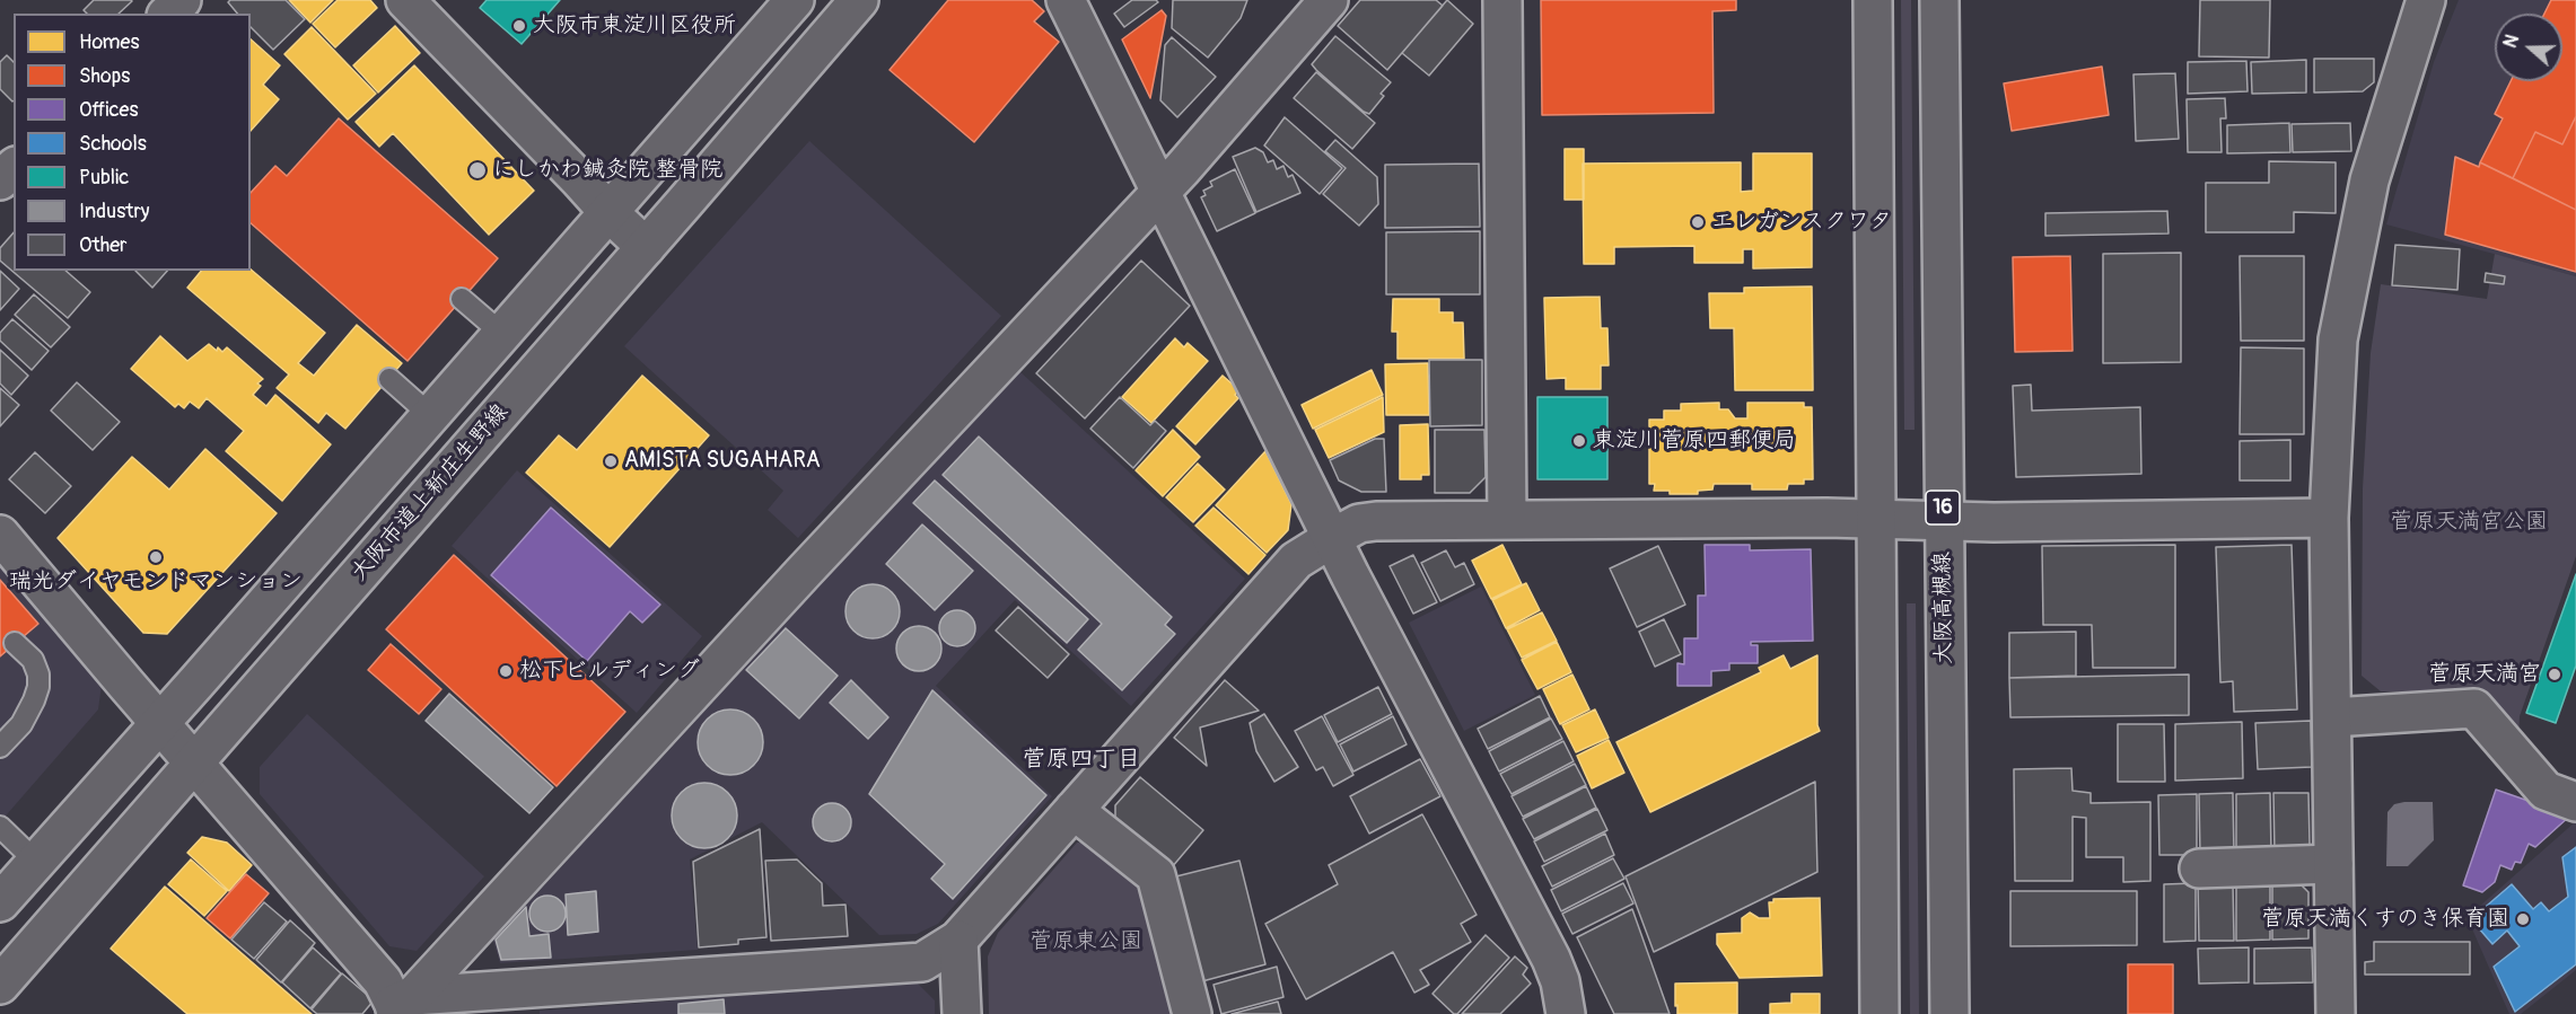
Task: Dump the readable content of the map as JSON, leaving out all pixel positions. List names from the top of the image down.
{
  "streets": {
    "street": ["大阪市道上新庄生野線", "16", "大阪高槻線"]
  },
  "districts": ["菅原四丁目"],
  "parks": ["菅原天満宮公園", "菅原東公園"],
  "places": [
    "大阪市東淀川区役所",
    "にしかわ鍼灸院 整骨院",
    "エレガンスクワタ",
    "東淀川菅原四郵便局",
    "AMISTA SUGAHARA",
    "瑞光ダイヤモンドマンション",
    "松下ビルディング",
    "菅原天満宮",
    "菅原天満くすのき保育園"
  ],
  "legend": [
    "Homes",
    "Shops",
    "Offices",
    "Schools",
    "Public",
    "Industry",
    "Other"
  ],
  "north": "left"
}
